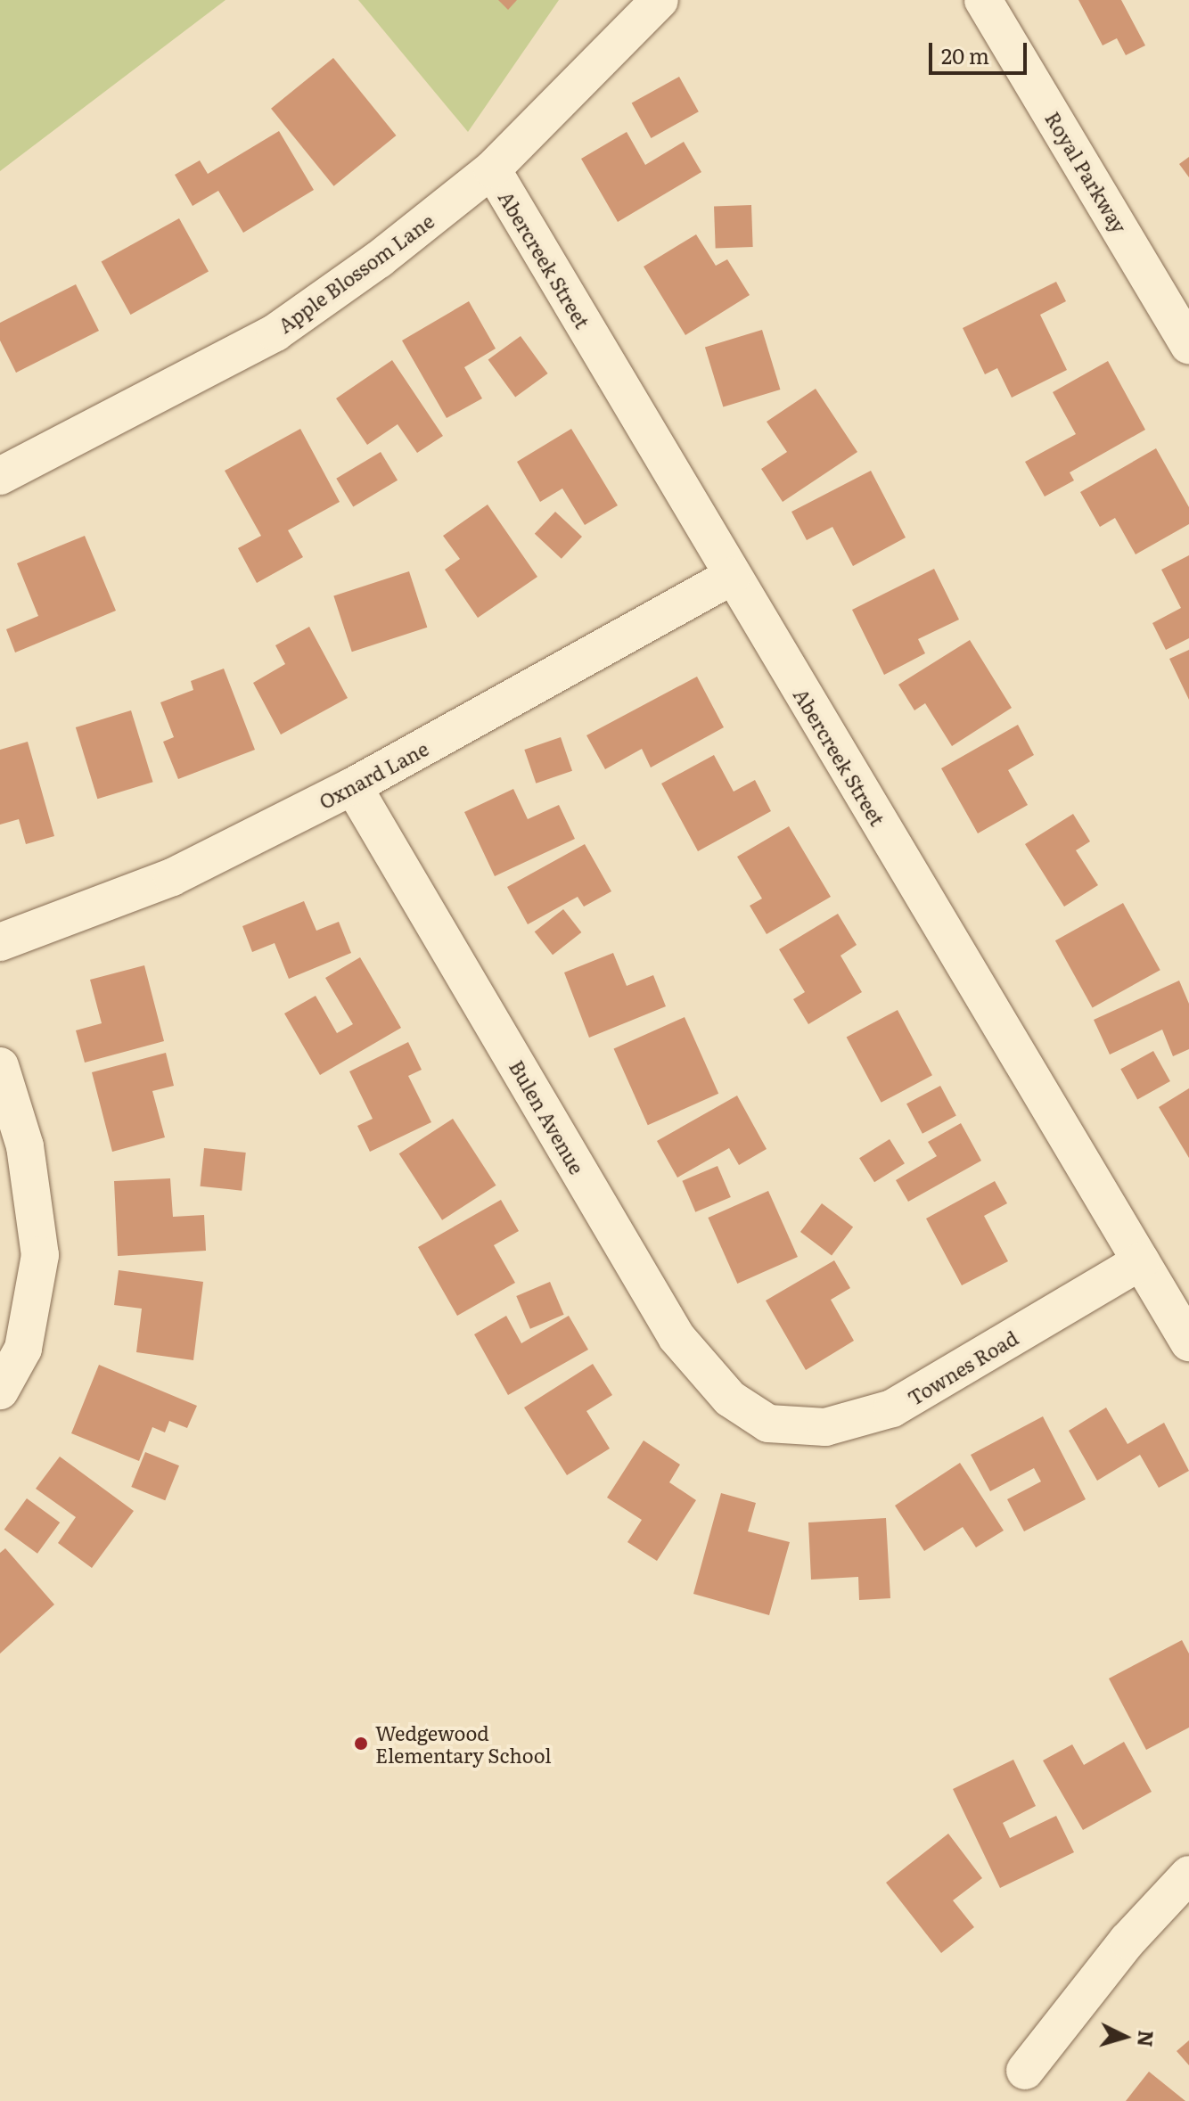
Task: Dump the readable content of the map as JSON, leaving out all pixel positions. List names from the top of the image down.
{
  "streets": {
    "street": [
      "Royal Parkway",
      "Abercreek Street",
      "Apple Blossom Lane",
      "Oxnard Lane",
      "Bulen Avenue",
      "Townes Road"
    ]
  },
  "crossings": [
    ["Abercreek Street", "Apple Blossom Lane"],
    ["Abercreek Street", "Oxnard Lane"],
    ["Abercreek Street", "Townes Road"],
    ["Oxnard Lane", "Bulen Avenue"],
    ["Bulen Avenue", "Townes Road"]
  ],
  "places": ["Wedgewood Elementary School"],
  "scale_bar": "20 m",
  "north": "right"
}
